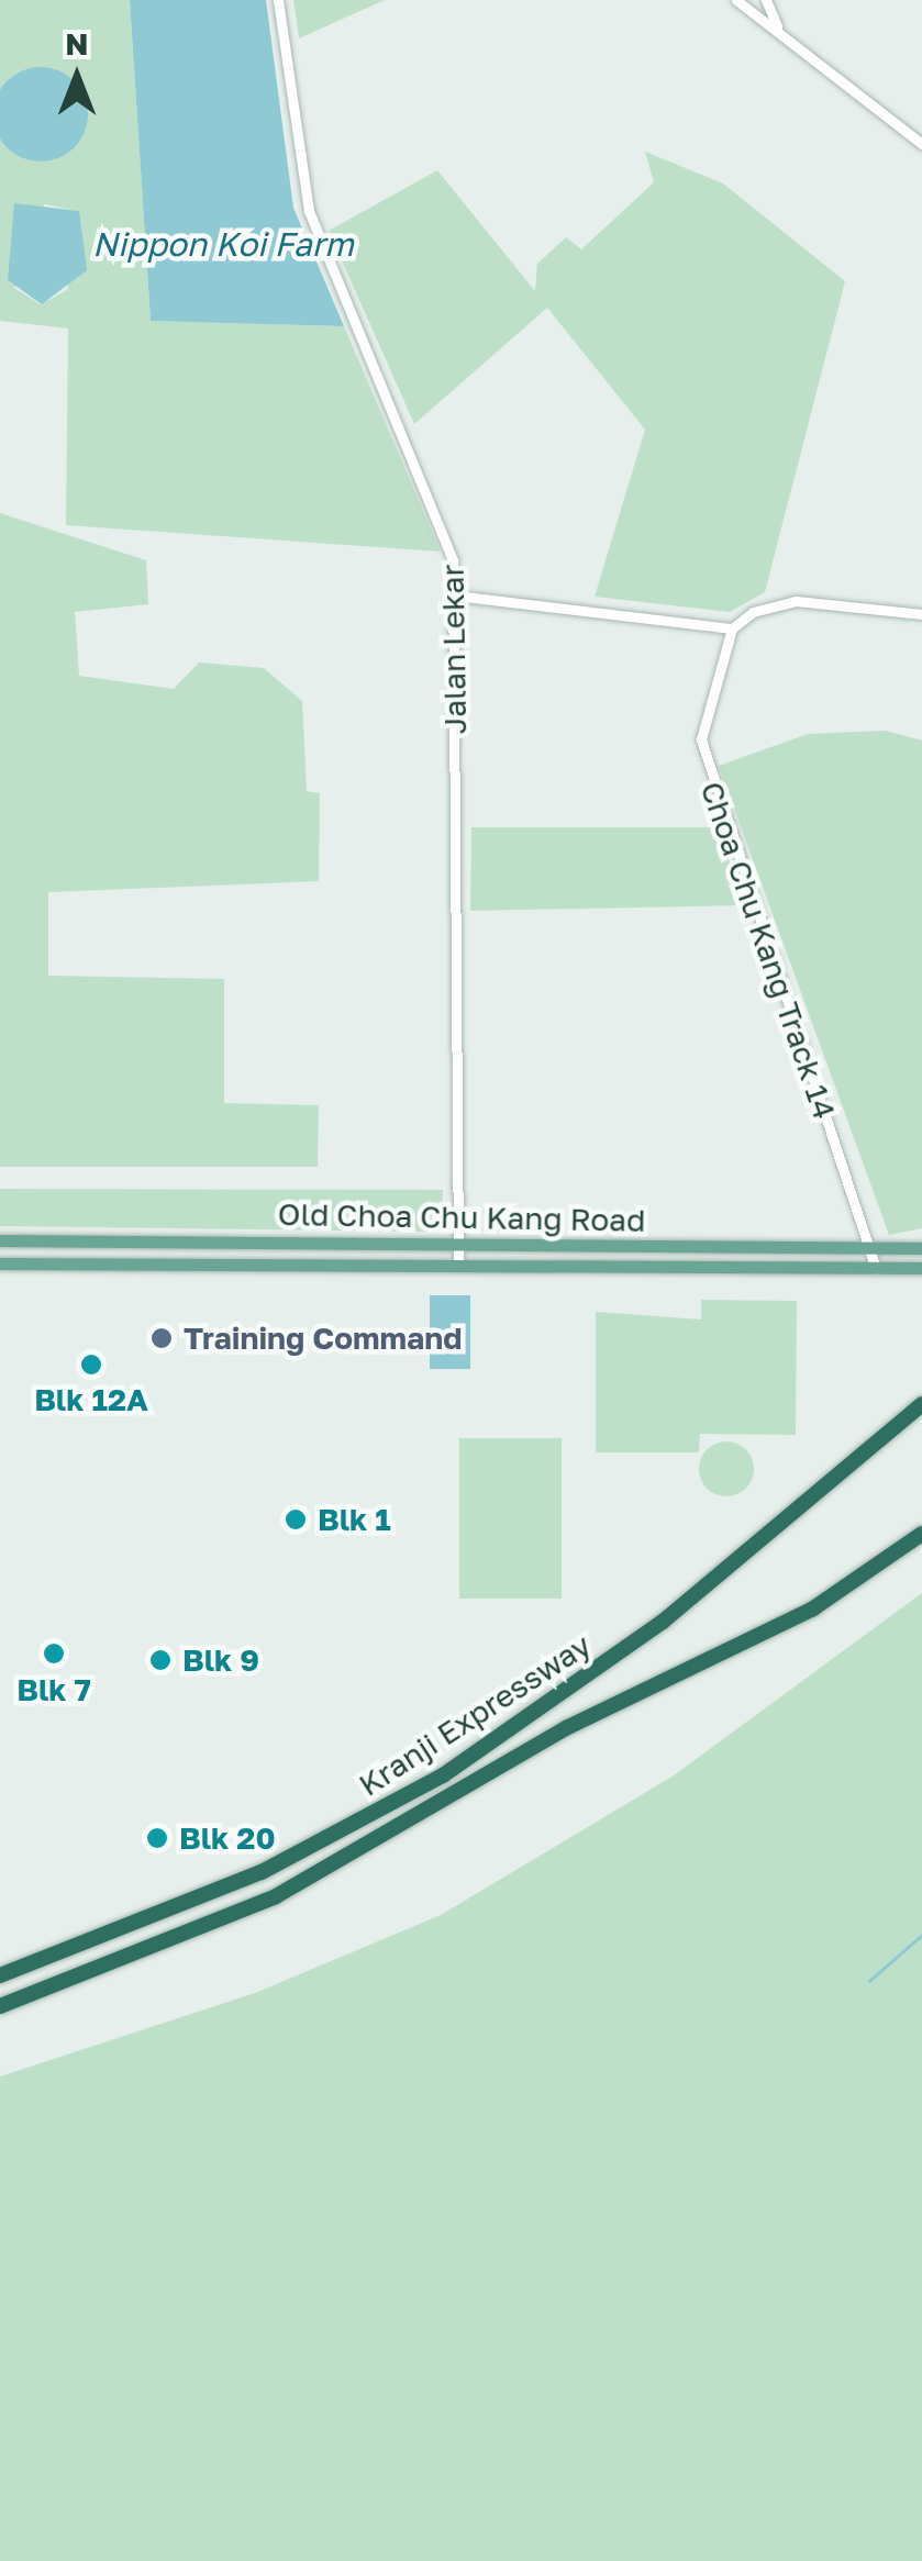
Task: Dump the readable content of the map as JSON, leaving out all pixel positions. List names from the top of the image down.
{
  "streets": {
    "highway": ["Kranji Expressway"],
    "main road": ["Old Choa Chu Kang Road"],
    "street": ["Jalan Lekar", "Choa Chu Kang Track 14"]
  },
  "crossings": [
    ["Jalan Lekar", "Old Choa Chu Kang Road"],
    ["Choa Chu Kang Track 14", "Old Choa Chu Kang Road"]
  ],
  "water": ["Nippon Koi Farm"],
  "places": [
    "Training Command",
    "Blk 12A",
    "Blk 1",
    "Blk 7",
    "Blk 9",
    "Blk 20"
  ],
  "north": "top"
}
